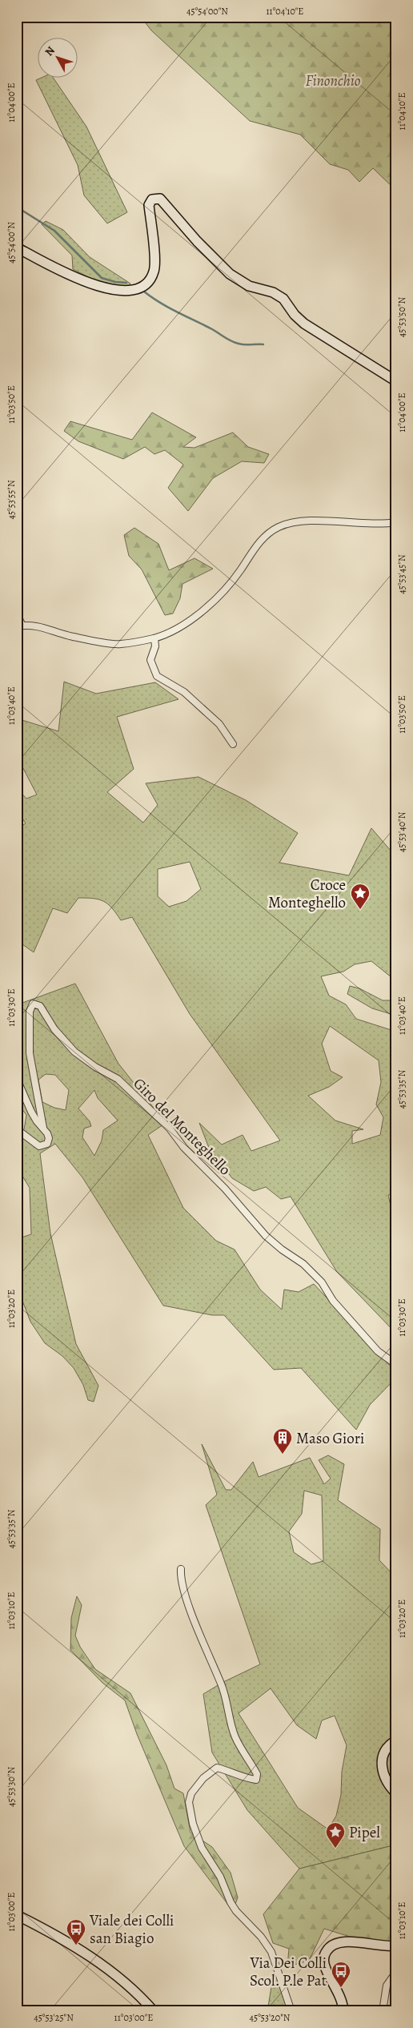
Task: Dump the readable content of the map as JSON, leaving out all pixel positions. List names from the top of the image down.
{
  "streets": {
    "street": ["Giro del Monteghello"]
  },
  "parks": ["Finonchio"],
  "places": {
    "place": ["Croce Monteghello", "Pipel"],
    "building": ["Maso Giori"],
    "bus stop": ["Viale dei Colli san Biagio", "Via Dei Colli Scol. P.le Pat"]
  },
  "north": "top left",
  "coordinates": [
    "45°54'00\"N",
    "11°04'10\"E",
    "11°04'00\"E",
    "45°53'50\"N",
    "11°03'50\"E",
    "45°53'55\"N",
    "45°53'45\"N",
    "11°03'40\"E",
    "45°53'40\"N",
    "11°03'30\"E",
    "45°53'35\"N",
    "11°03'20\"E",
    "11°03'10\"E",
    "45°53'30\"N",
    "11°03'00\"E",
    "45°53'25\"N",
    "45°53'20\"N"
  ]
}
